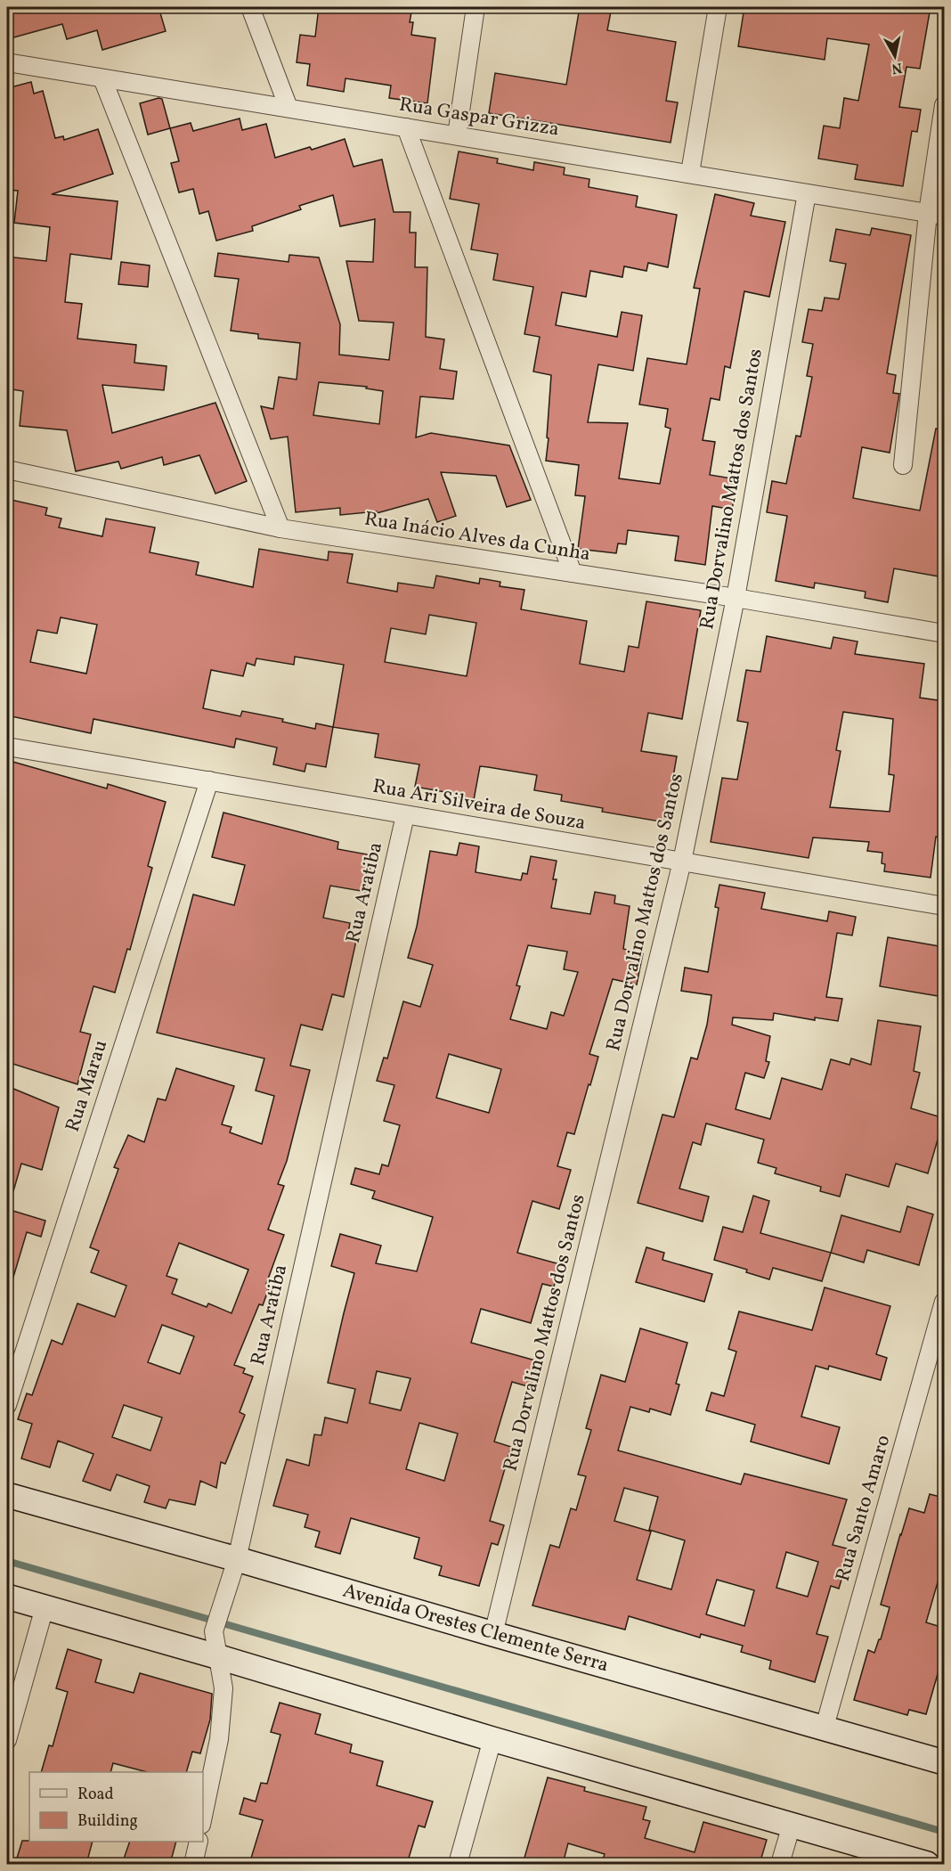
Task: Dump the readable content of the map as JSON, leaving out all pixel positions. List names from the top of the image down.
{
  "streets": {
    "main road": ["Avenida Orestes Clemente Serra"],
    "street": [
      "Rua Gaspar Grizza",
      "Rua Dorvalino Mattos dos Santos",
      "Rua Inácio Alves da Cunha",
      "Rua Ari Silveira de Souza",
      "Rua Aratiba",
      "Rua Marau",
      "Rua Santo Amaro"
    ]
  },
  "crossings": [
    ["Rua Gaspar Grizza", "Rua Dorvalino Mattos dos Santos"],
    ["Rua Dorvalino Mattos dos Santos", "Rua Inácio Alves da Cunha"],
    ["Rua Dorvalino Mattos dos Santos", "Rua Ari Silveira de Souza"],
    ["Rua Dorvalino Mattos dos Santos", "Avenida Orestes Clemente Serra"],
    ["Rua Ari Silveira de Souza", "Rua Aratiba"],
    ["Rua Ari Silveira de Souza", "Rua Marau"],
    ["Rua Aratiba", "Avenida Orestes Clemente Serra"],
    ["Rua Santo Amaro", "Avenida Orestes Clemente Serra"]
  ],
  "legend": ["Road", "Building"],
  "north": "bottom"
}
